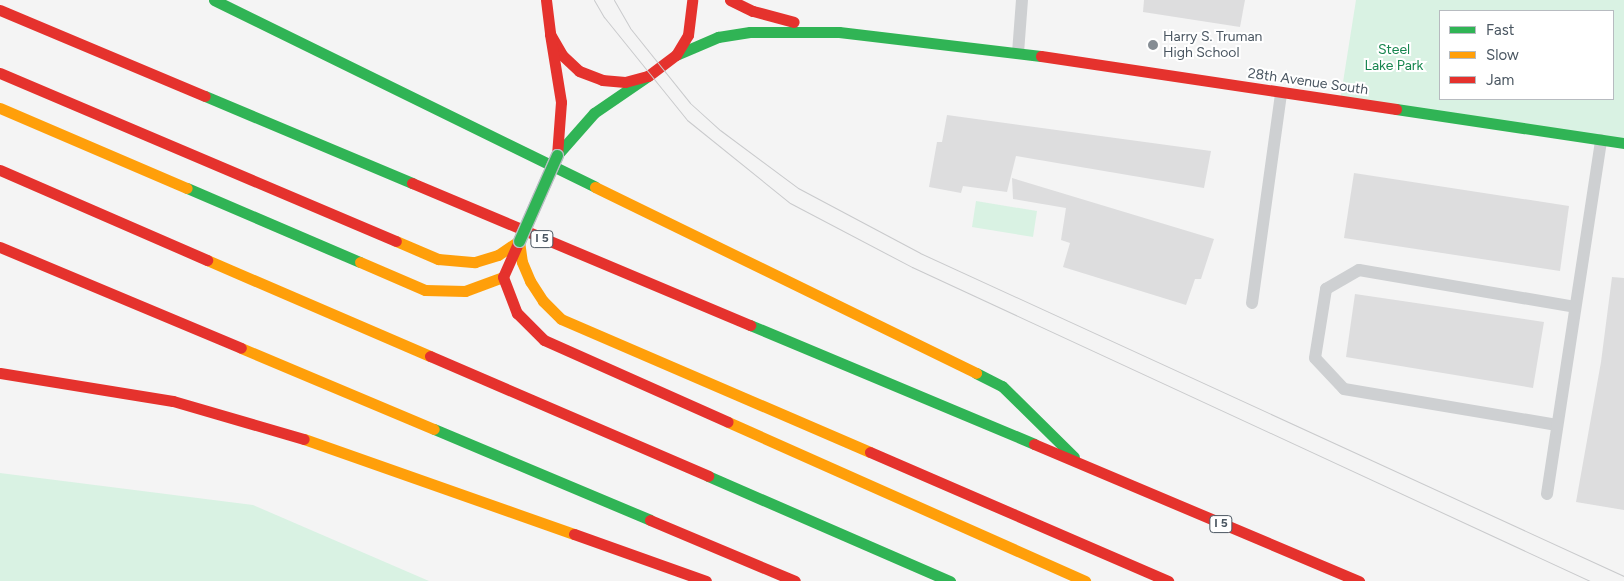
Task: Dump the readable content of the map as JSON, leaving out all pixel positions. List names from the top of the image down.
{
  "streets": {
    "main road": ["28th Avenue South", "I 5"]
  },
  "parks": ["Steel Lake Park"],
  "places": ["Harry S. Truman High School"],
  "legend": ["Fast", "Slow", "Jam"]
}
